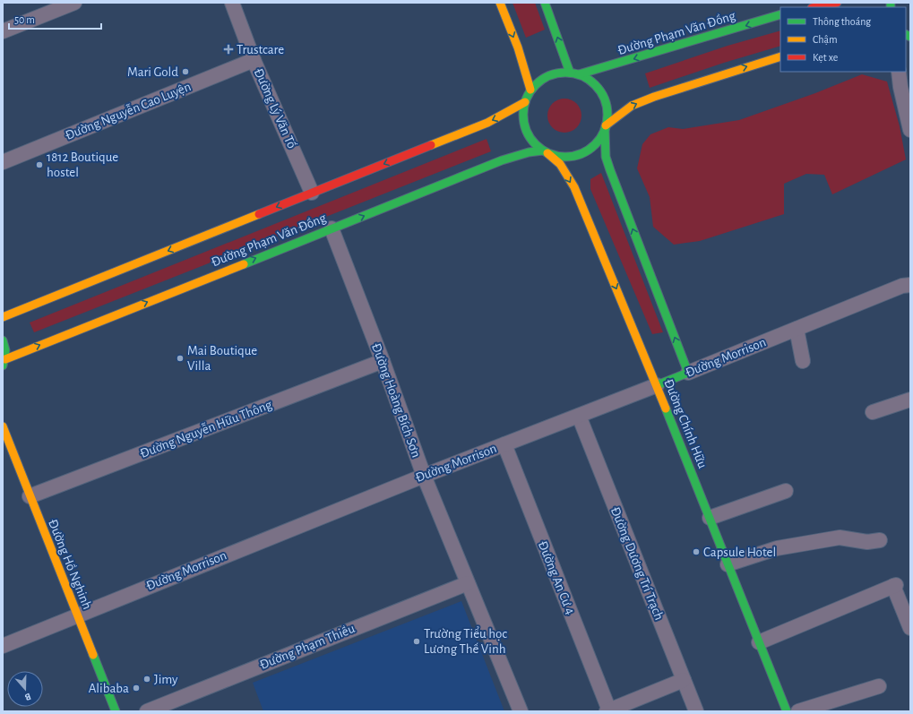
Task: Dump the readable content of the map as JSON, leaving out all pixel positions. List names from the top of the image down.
{
  "streets": {
    "main road": [
      "Đường Phạm Văn Đồng",
      "Đường Morrison",
      "Đường Chính Hữu",
      "Đường Hồ Nghinh"
    ],
    "street": [
      "Đường Lý Văn Tố",
      "Đường Nguyễn Cao Luyện",
      "Đường Hoàng Bích Sơn",
      "Đường Nguyễn Hữu Thông",
      "Đường Dương Trí Trạch",
      "Đường An Cư 4",
      "Đường Phạm Thiều"
    ]
  },
  "crossings": [
    ["Đường Phạm Văn Đồng", "Đường Lý Văn Tố"],
    ["Đường Phạm Văn Đồng", "Đường Hoàng Bích Sơn"],
    ["Đường Phạm Văn Đồng", "Đường Chính Hữu"],
    ["Đường Lý Văn Tố", "Đường Nguyễn Cao Luyện"],
    ["Đường Morrison", "Đường Hoàng Bích Sơn"],
    ["Đường Morrison", "Đường Chính Hữu"],
    ["Đường Morrison", "Đường Dương Trí Trạch"],
    ["Đường Morrison", "Đường Hồ Nghinh"],
    ["Đường Morrison", "Đường An Cư 4"],
    ["Đường Hoàng Bích Sơn", "Đường Nguyễn Hữu Thông"],
    ["Đường Hoàng Bích Sơn", "Đường Phạm Thiều"],
    ["Đường Nguyễn Hữu Thông", "Đường Hồ Nghinh"]
  ],
  "places": {
    "health": ["Trustcare"],
    "other": [
      "Mari Gold",
      "1812 Boutique hostel",
      "Mai Boutique Villa",
      "Capsule Hotel",
      "Trường Tiểu học Lương Thế Vinh",
      "Jimy",
      "Alibaba"
    ]
  },
  "legend": ["Thông thoáng", "Chậm", "Kẹt xe"],
  "scale_bar": "50 m",
  "north": "bottom"
}
